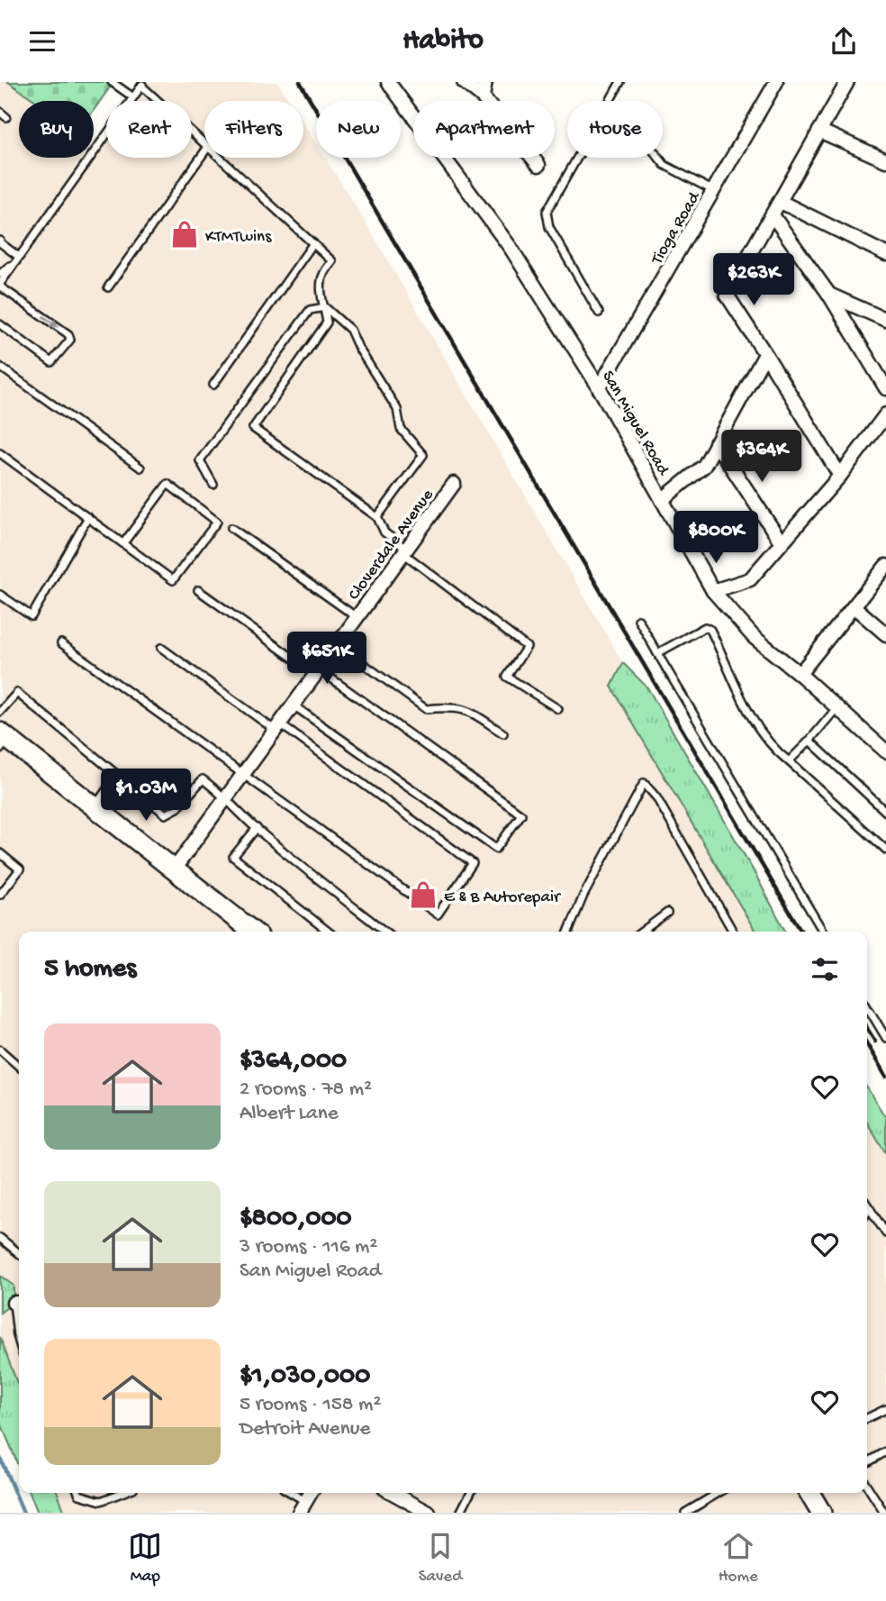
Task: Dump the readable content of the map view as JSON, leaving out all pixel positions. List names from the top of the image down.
{
  "streets": {
    "street": ["Tioga Road", "San Miguel Road", "Cloverdale Avenue"]
  },
  "crossings": [
    ["Tioga Road", "San Miguel Road"]
  ],
  "places": {
    "shop": ["KTMTwins", "E & B Autorepair"]
  },
  "page": {
    "header": "Habito",
    "chip": [
      "Buy",
      "Rent",
      "Filters",
      "New",
      "Apartment",
      "House"
    ],
    "price": [
      "$263K",
      "$364K",
      "$800K",
      "$651K",
      "$1.03M"
    ],
    "heading": "5 homes",
    "list": [
      {
        "name": "$364,000",
        "note": "2 rooms · 78 m² · Albert Lane"
      },
      {
        "name": "$800,000",
        "note": "3 rooms · 116 m² · San Miguel Road"
      },
      {
        "name": "$1,030,000",
        "note": "5 rooms · 158 m² · Detroit Avenue"
      }
    ],
    "tabs": ["Map", "Saved", "Home"]
  }
}
